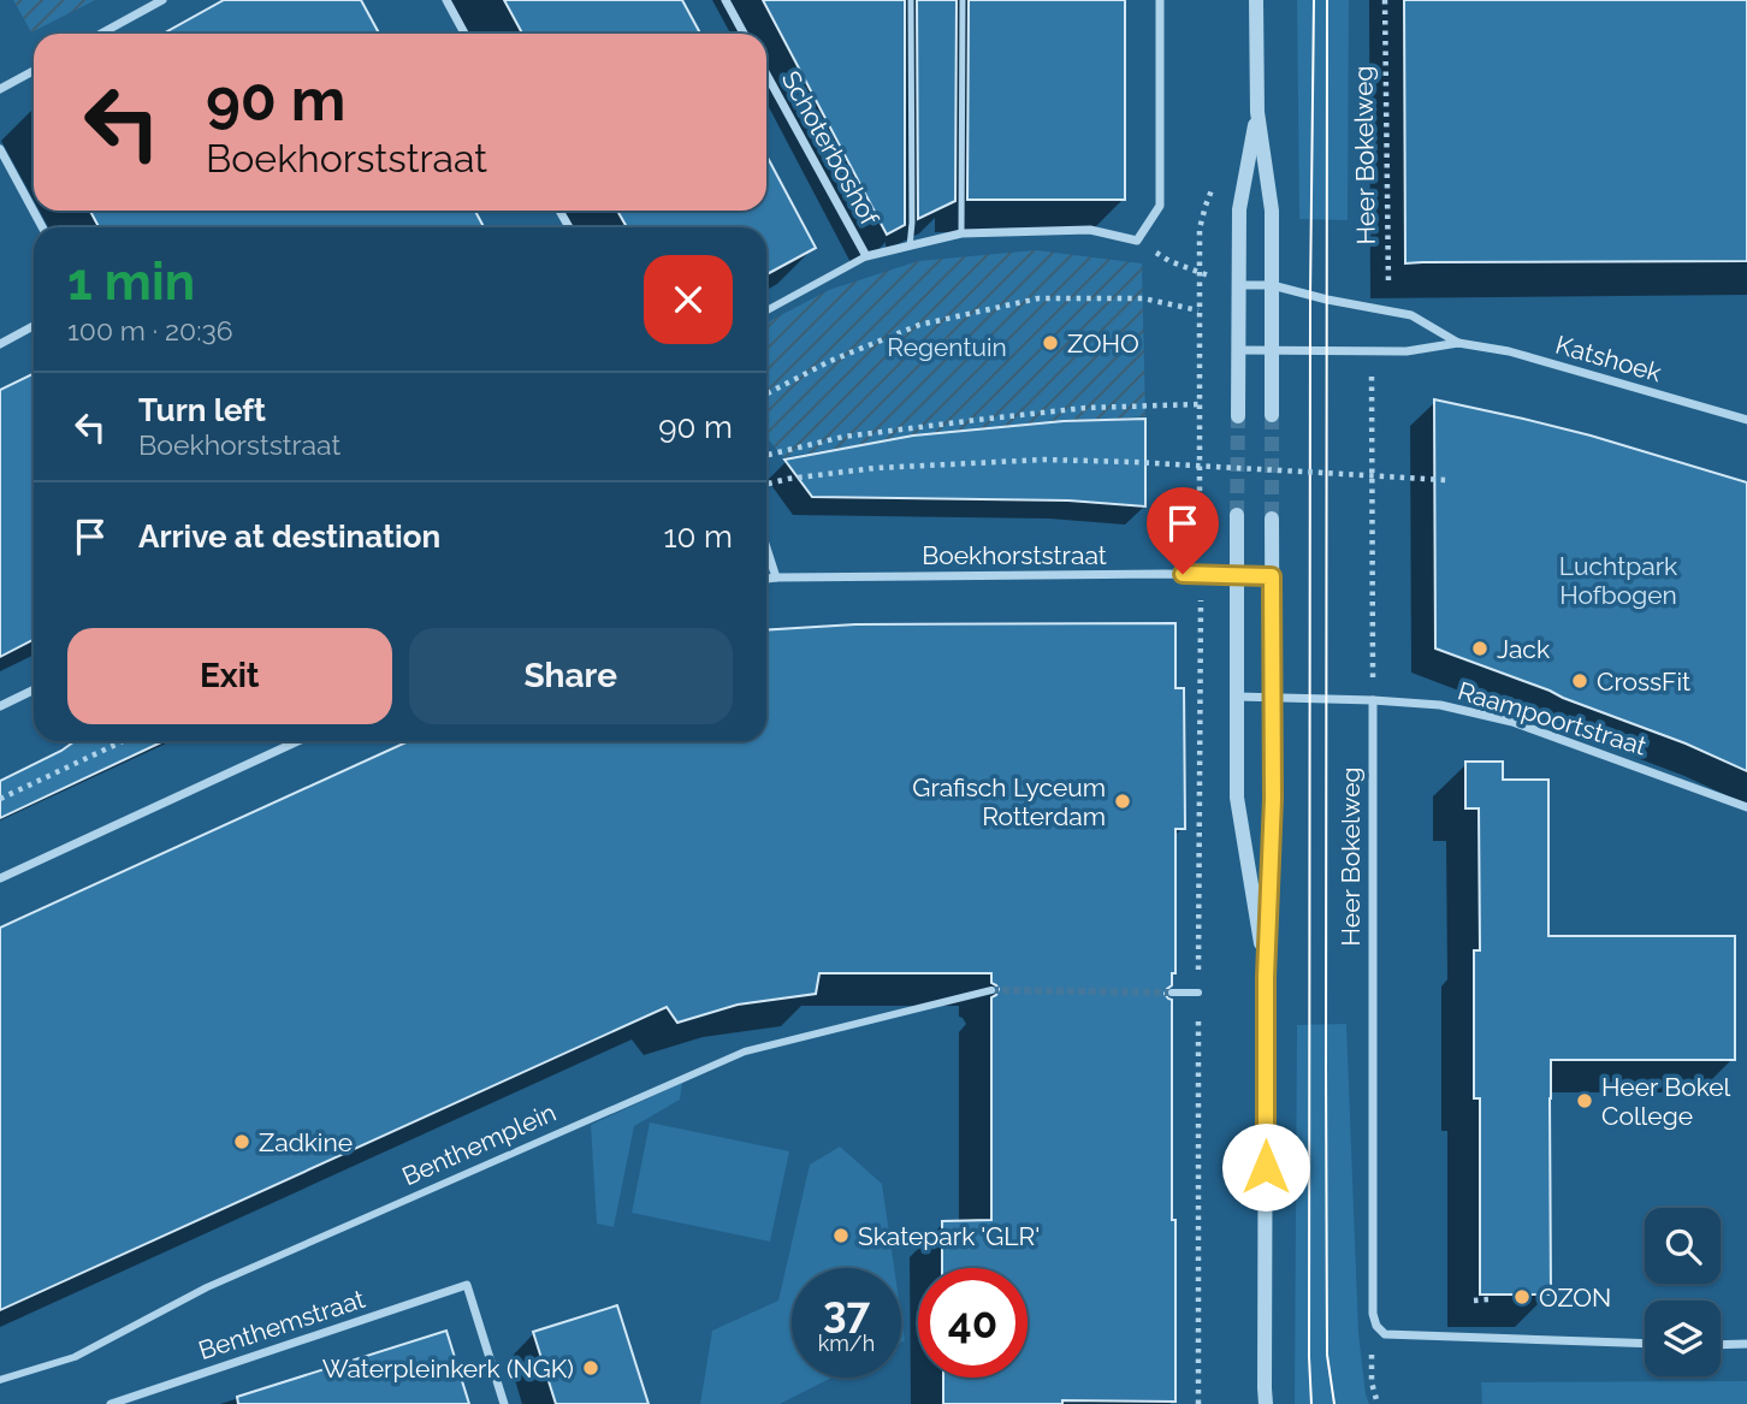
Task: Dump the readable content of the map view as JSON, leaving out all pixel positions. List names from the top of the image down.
{
  "streets": {
    "street": [
      "Schoterboshof",
      "Heer Bokelweg",
      "Katshoek",
      "Boekhorststraat",
      "Raampoortstraat",
      "Benthemplein",
      "Benthemstraat"
    ]
  },
  "crossings": [
    ["Heer Bokelweg", "Katshoek"],
    ["Heer Bokelweg", "Raampoortstraat"]
  ],
  "parks": ["Regentuin", "Luchtpark Hofbogen"],
  "places": [
    "ZOHO",
    "Jack",
    "CrossFit",
    "Grafisch Lyceum Rotterdam",
    "Heer Bokel College",
    "Zadkine",
    "Skatepark 'GLR'",
    "OZON",
    "Waterpleinkerk (NGK)"
  ],
  "page": {
    "turn": ["90 m", "Boekhorststraat"],
    "heading": ["1 min", "100 m · 20:36"],
    "list": [
      {
        "name": "Turn left",
        "note": "Boekhorststraat",
        "value": "90 m"
      },
      {
        "name": "Arrive at destination",
        "value": "10 m"
      }
    ],
    "buttons": ["Exit", "Share"],
    "speed": "37 km/h",
    "limit": "40"
  }
}
